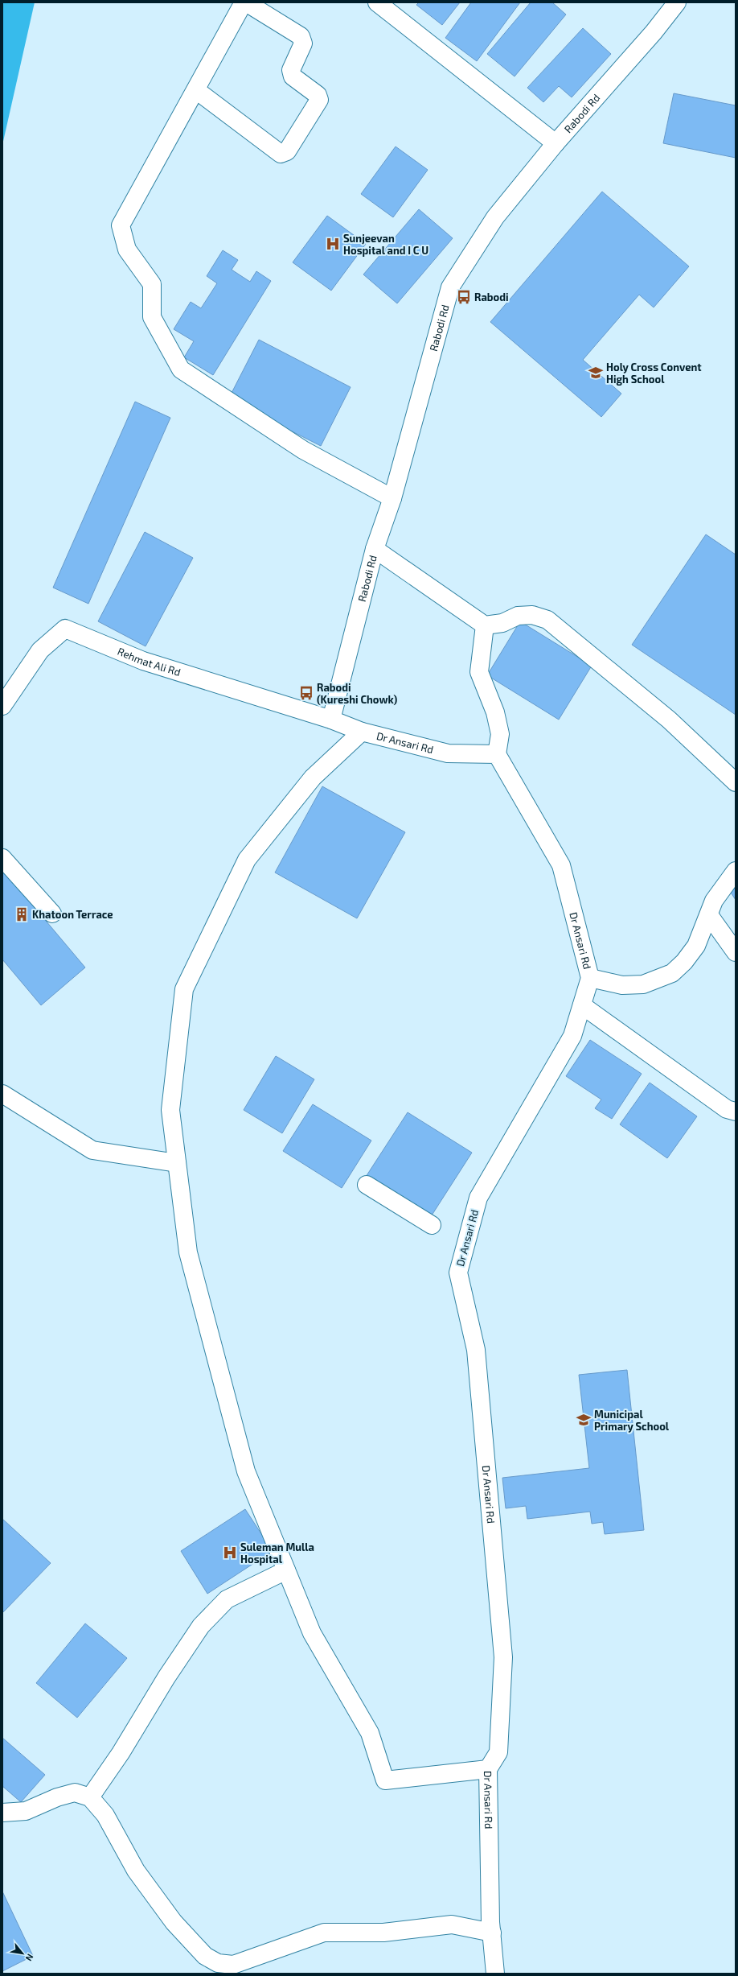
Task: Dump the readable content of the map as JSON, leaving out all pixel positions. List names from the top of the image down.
{
  "streets": {
    "street": ["Rabodi Rd", "Rehmat Ali Rd", "Dr Ansari Rd"]
  },
  "crossings": [
    ["Rabodi Rd", "Rehmat Ali Rd"],
    ["Rabodi Rd", "Dr Ansari Rd"],
    ["Rehmat Ali Rd", "Dr Ansari Rd"]
  ],
  "places": {
    "hospital": ["Sunjeevan Hospital and I C U", "Suleman Mulla Hospital"],
    "bus stop": ["Rabodi", "Rabodi (Kureshi Chowk)"],
    "school or university": ["Holy Cross Convent High School", "Municipal Primary School"],
    "building": ["Khatoon Terrace"]
  },
  "north": "bottom right"
}
